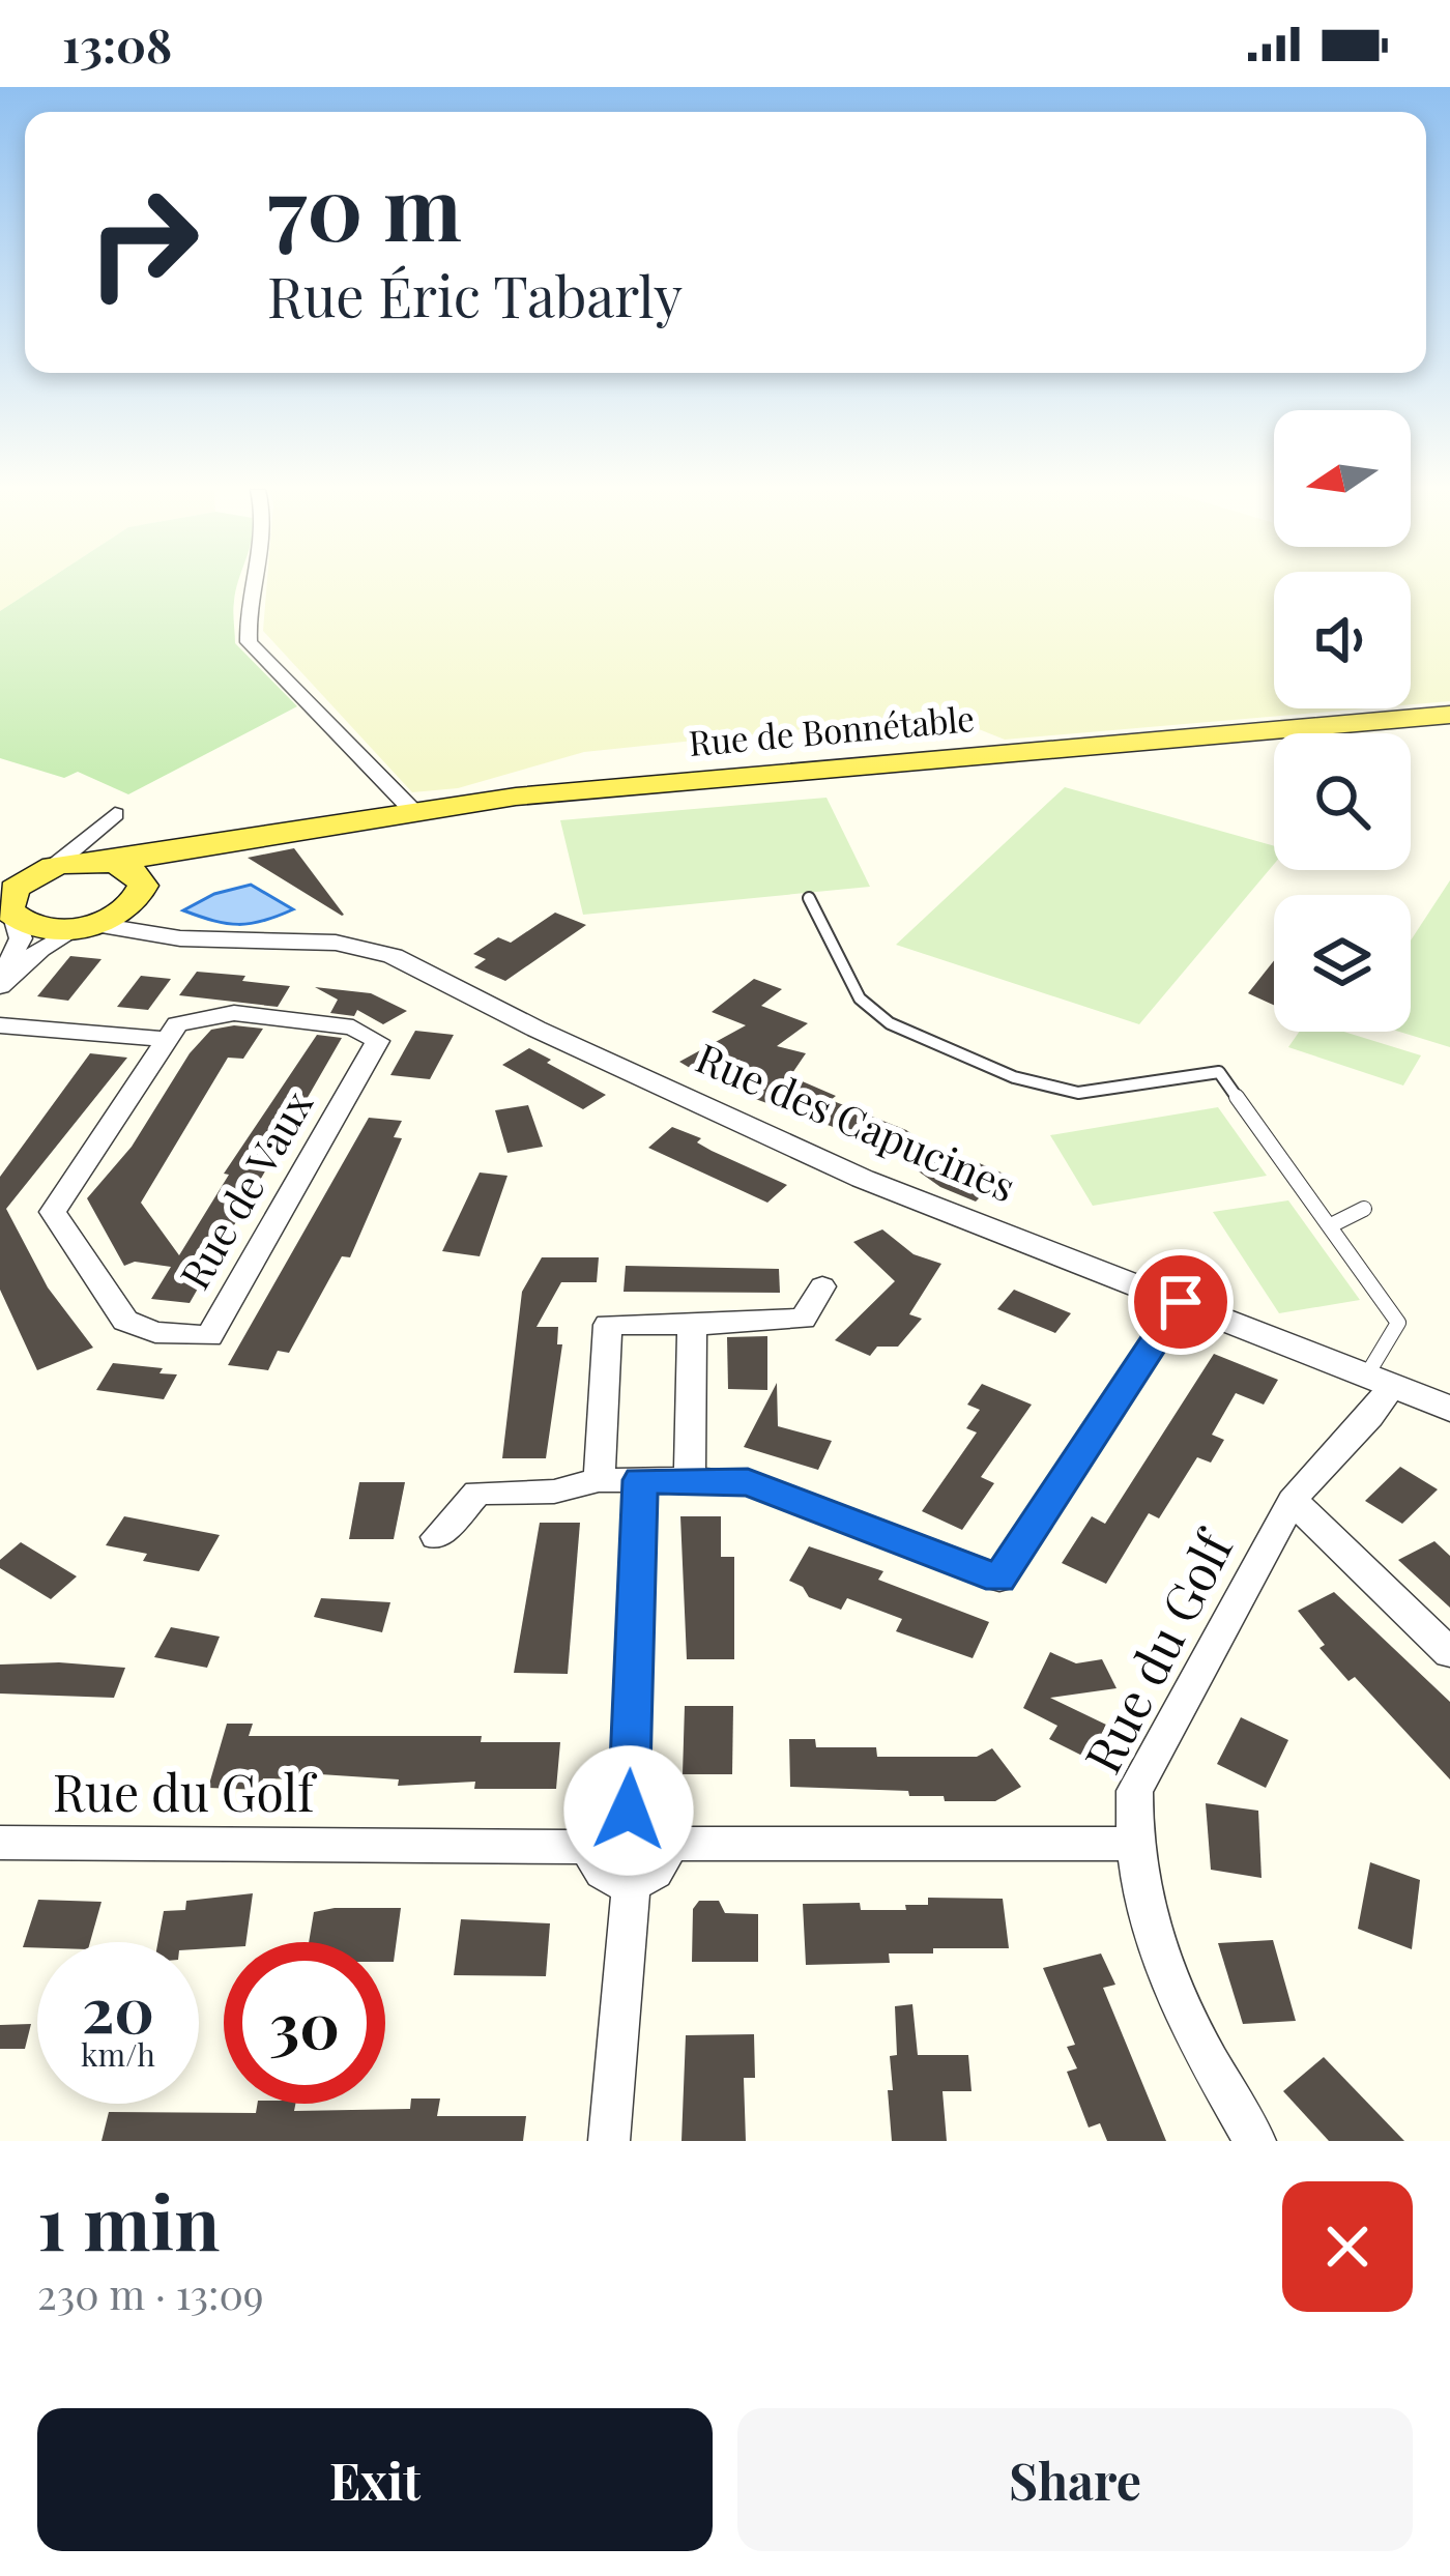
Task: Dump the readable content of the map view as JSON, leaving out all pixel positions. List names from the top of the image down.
{
  "streets": {
    "main road": ["Rue de Bonnétable"],
    "street": ["Rue des Capucines", "Rue de Vaux", "Rue du Golf"]
  },
  "crossings": [
    ["Rue de Bonnétable", "Rue des Capucines"],
    ["Rue des Capucines", "Rue du Golf"]
  ],
  "north": "left",
  "page": {
    "status": "13:08",
    "turn": ["70 m", "Rue Éric Tabarly"],
    "speed": "20 km/h",
    "limit": "30",
    "heading": ["1 min", "230 m · 13:09"],
    "buttons": ["Exit", "Share"]
  }
}
